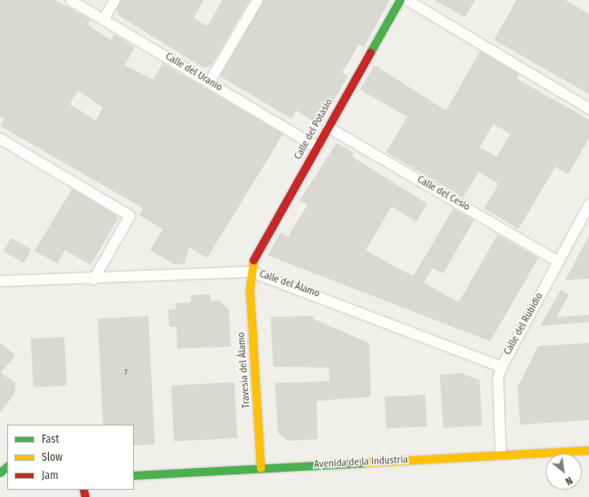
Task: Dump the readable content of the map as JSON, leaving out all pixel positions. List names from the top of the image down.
{
  "streets": {
    "street": [
      "Calle del Uranio",
      "Calle del Potasio",
      "Calle del Cesio",
      "Calle del Álamo",
      "Calle del Rubidio",
      "Travesía del Álamo",
      "Avenida de la Industria"
    ]
  },
  "crossings": [
    ["Calle del Uranio", "Calle del Potasio"],
    ["Calle del Potasio", "Calle del Cesio"],
    ["Calle del Potasio", "Calle del Álamo"],
    ["Calle del Potasio", "Travesía del Álamo"],
    ["Calle del Cesio", "Calle del Rubidio"],
    ["Calle del Álamo", "Calle del Rubidio"],
    ["Calle del Álamo", "Travesía del Álamo"],
    ["Calle del Rubidio", "Avenida de la Industria"],
    ["Travesía del Álamo", "Avenida de la Industria"]
  ],
  "house_numbers": ["7"],
  "legend": ["Fast", "Slow", "Jam"],
  "north": "bottom right"
}
